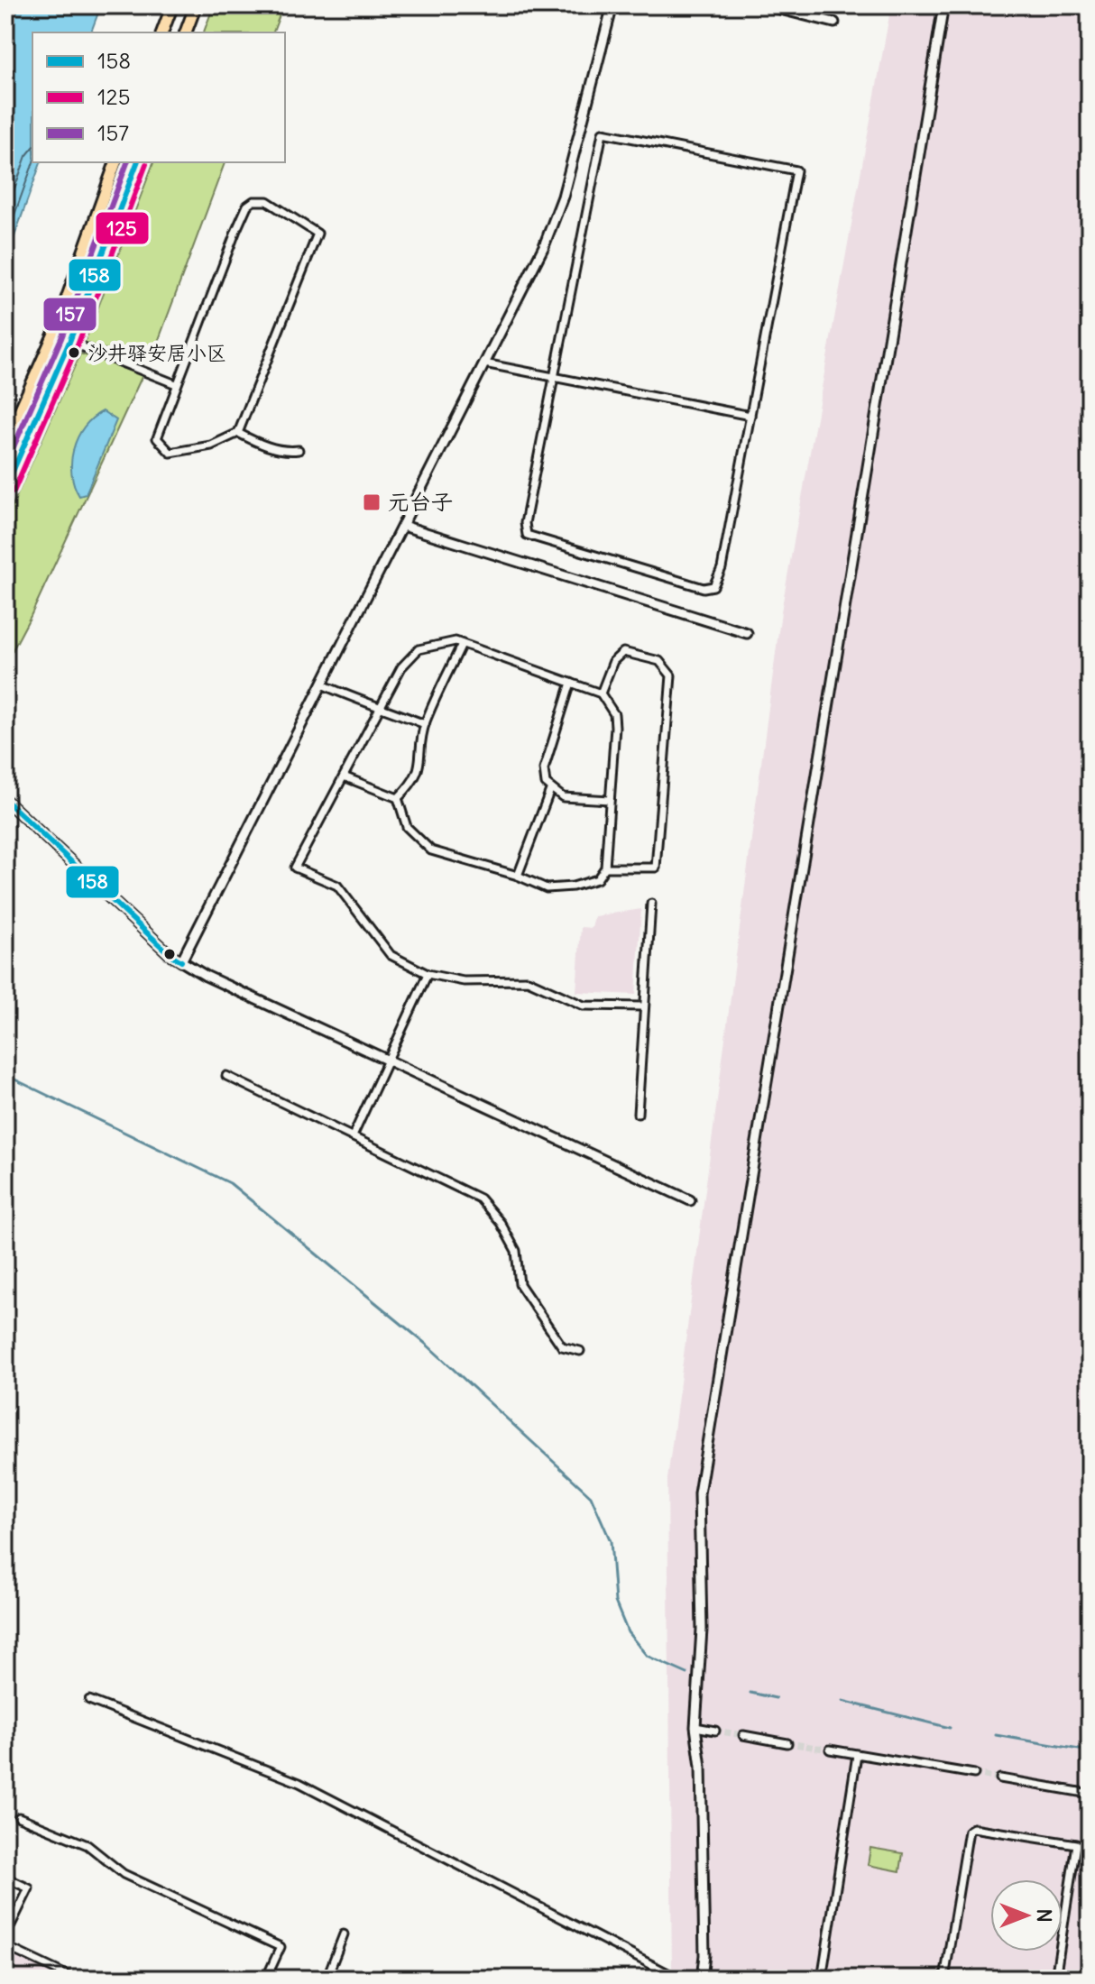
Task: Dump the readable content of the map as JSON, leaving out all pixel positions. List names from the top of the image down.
{
  "places": {
    "other": ["沙井驿安居小区"],
    "transit": ["元台子"]
  },
  "lines": ["transit line 158", "transit line 157", "transit line 125"],
  "legend": ["158", "125", "157"],
  "north": "right"
}
